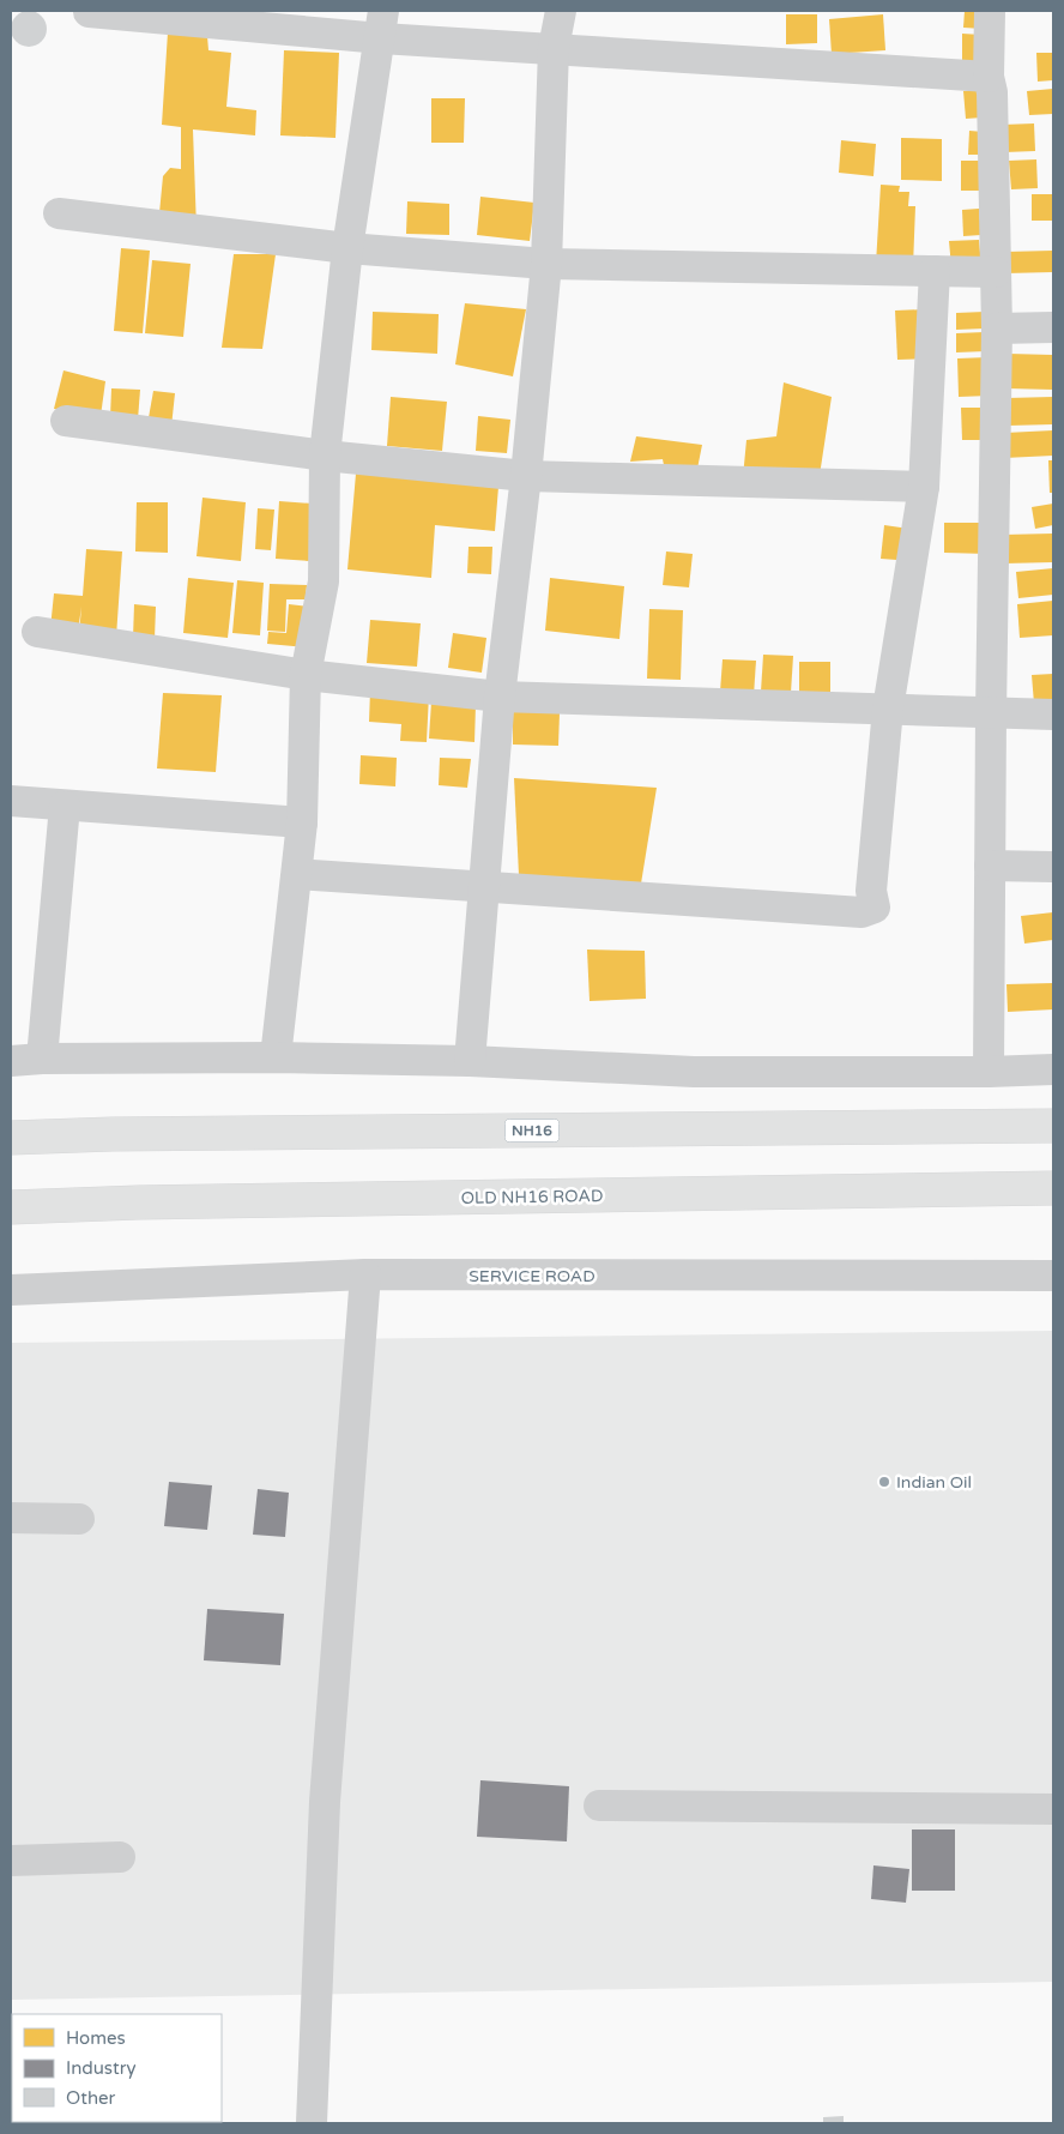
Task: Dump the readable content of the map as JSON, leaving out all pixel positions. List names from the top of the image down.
{
  "streets": {
    "main road": ["NH16", "OLD NH16 ROAD"],
    "street": ["SERVICE ROAD"]
  },
  "places": ["Indian Oil"],
  "legend": ["Homes", "Industry", "Other"]
}
